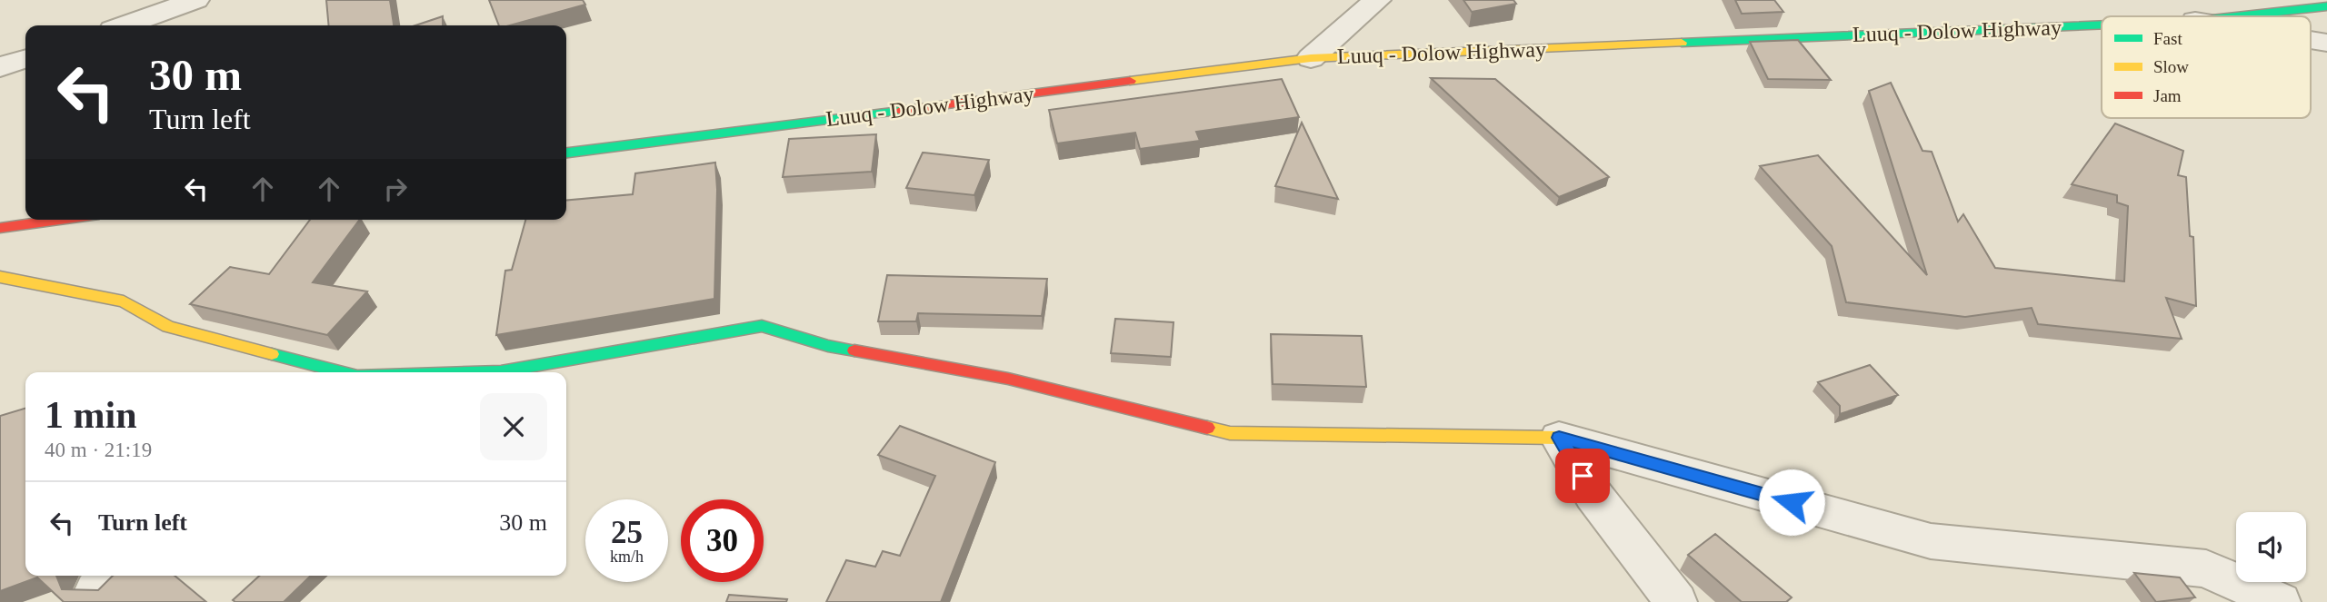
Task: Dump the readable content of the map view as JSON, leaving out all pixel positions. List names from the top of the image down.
{
  "streets": {
    "main road": ["Luuq - Dolow Highway"]
  },
  "legend": ["Fast", "Slow", "Jam"],
  "page": {
    "turn": ["30 m", "Turn left"],
    "heading": ["1 min", "40 m · 21:19"],
    "list": [
      {
        "name": "Turn left",
        "value": "30 m"
      }
    ],
    "speed": "25 km/h",
    "limit": "30"
  }
}
